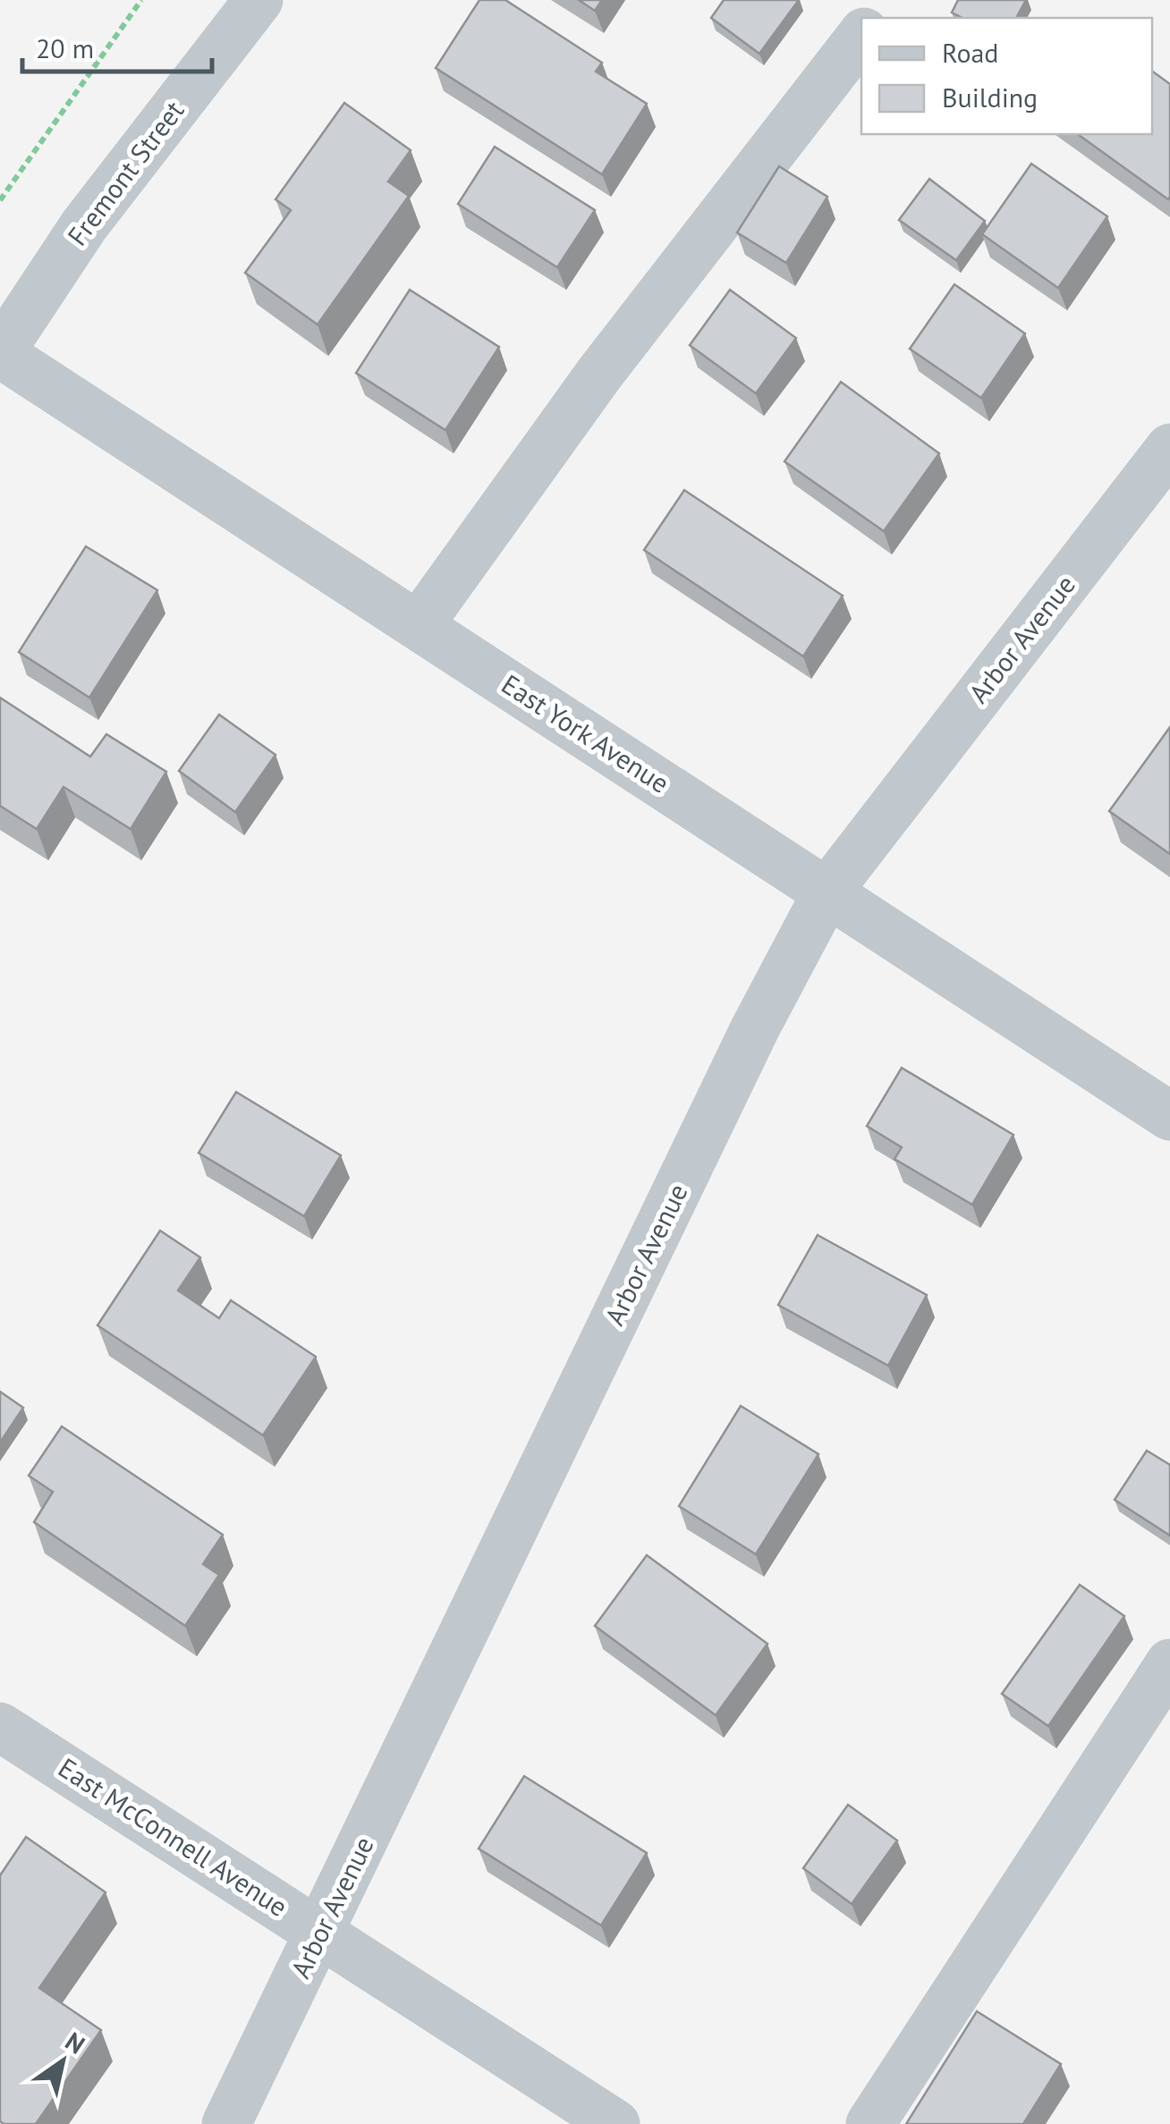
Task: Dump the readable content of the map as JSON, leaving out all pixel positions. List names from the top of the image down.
{
  "streets": {
    "street": [
      "Fremont Street",
      "Arbor Avenue",
      "East York Avenue",
      "East McConnell Avenue"
    ]
  },
  "crossings": [
    ["Fremont Street", "East York Avenue"],
    ["Arbor Avenue", "East York Avenue"],
    ["Arbor Avenue", "East McConnell Avenue"]
  ],
  "legend": ["Road", "Building"],
  "scale_bar": "20 m",
  "north": "top right"
}
